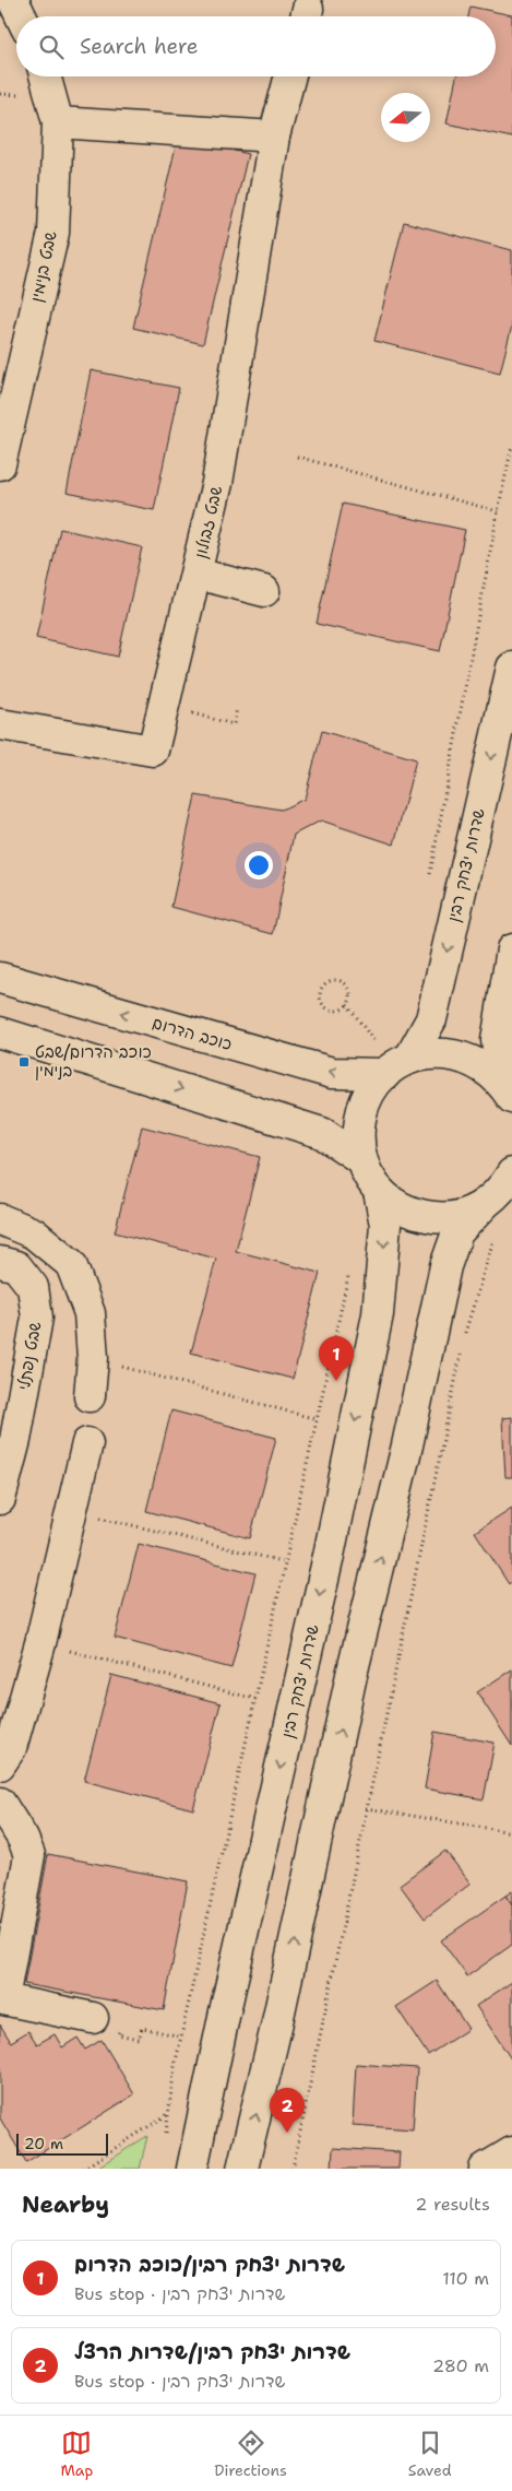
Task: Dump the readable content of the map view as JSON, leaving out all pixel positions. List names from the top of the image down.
{
  "streets": {
    "street": [
      "שבט בנימין",
      "שבט זבולון",
      "שדרות יצחק רבין",
      "כוכב הדרום",
      "שבט נפתלי"
    ]
  },
  "crossings": [
    ["שדרות יצחק רבין", "כוכב הדרום"]
  ],
  "places": {
    "transit": ["כוכב הדרום/שבט בנימין"]
  },
  "scale_bar": "20 m",
  "north": "left",
  "page": {
    "search": "Search here",
    "pins": ["1", "2"],
    "scale": "20 m",
    "heading": ["Nearby", "2 results"],
    "list": [
      {
        "mark": "1",
        "name": "שדרות יצחק רבין/כוכב הדרום",
        "note": "Bus stop · שדרות יצחק רבין",
        "value": "110 m"
      },
      {
        "mark": "2",
        "name": "שדרות יצחק רבין/שדרות הרצל",
        "note": "Bus stop · שדרות יצחק רבין",
        "value": "280 m"
      }
    ],
    "nav": ["Map", "Directions", "Saved"]
  }
}
